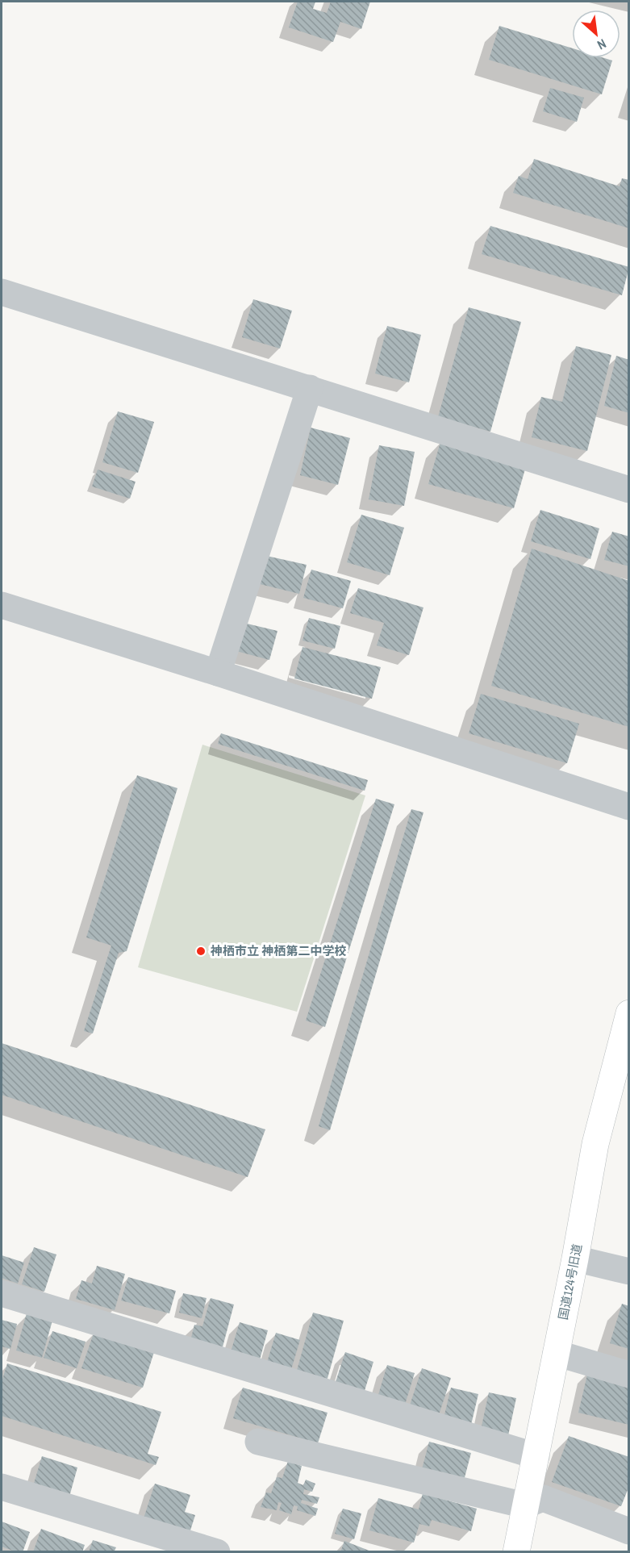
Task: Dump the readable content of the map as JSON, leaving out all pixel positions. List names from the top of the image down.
{
  "streets": {
    "highway": ["国道124号旧道"]
  },
  "places": ["神栖市立 神栖第二中学校"],
  "north": "bottom right"
}
